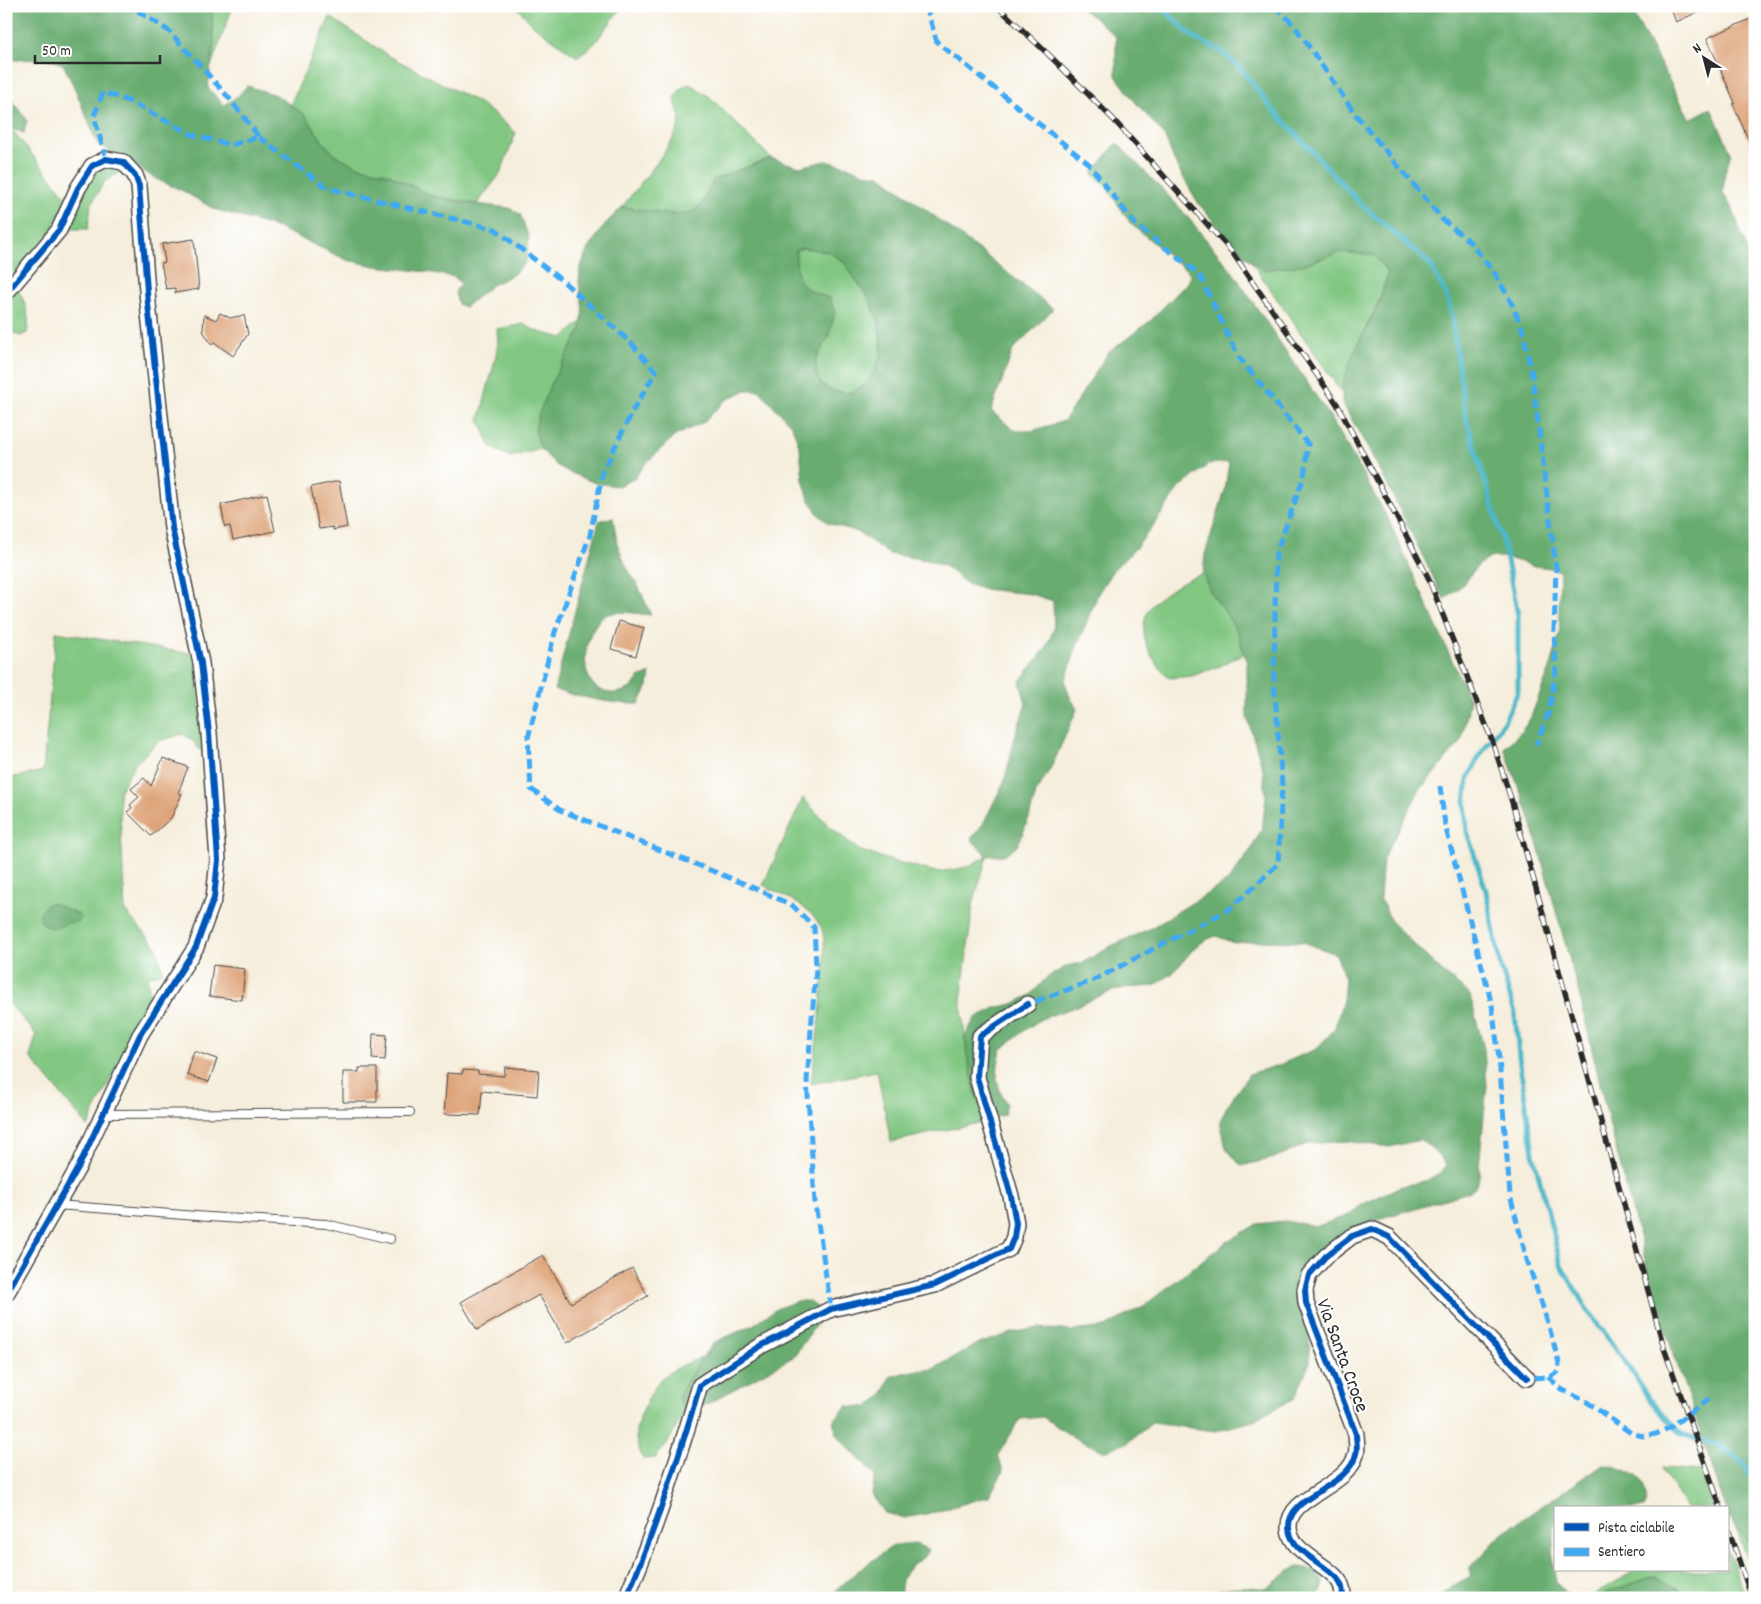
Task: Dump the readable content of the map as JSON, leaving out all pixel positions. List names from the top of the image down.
{
  "streets": {
    "street": ["Via Santa Croce"]
  },
  "legend": ["Pista ciclabile", "Sentiero"],
  "scale_bar": "50 m",
  "north": "top left"
}
